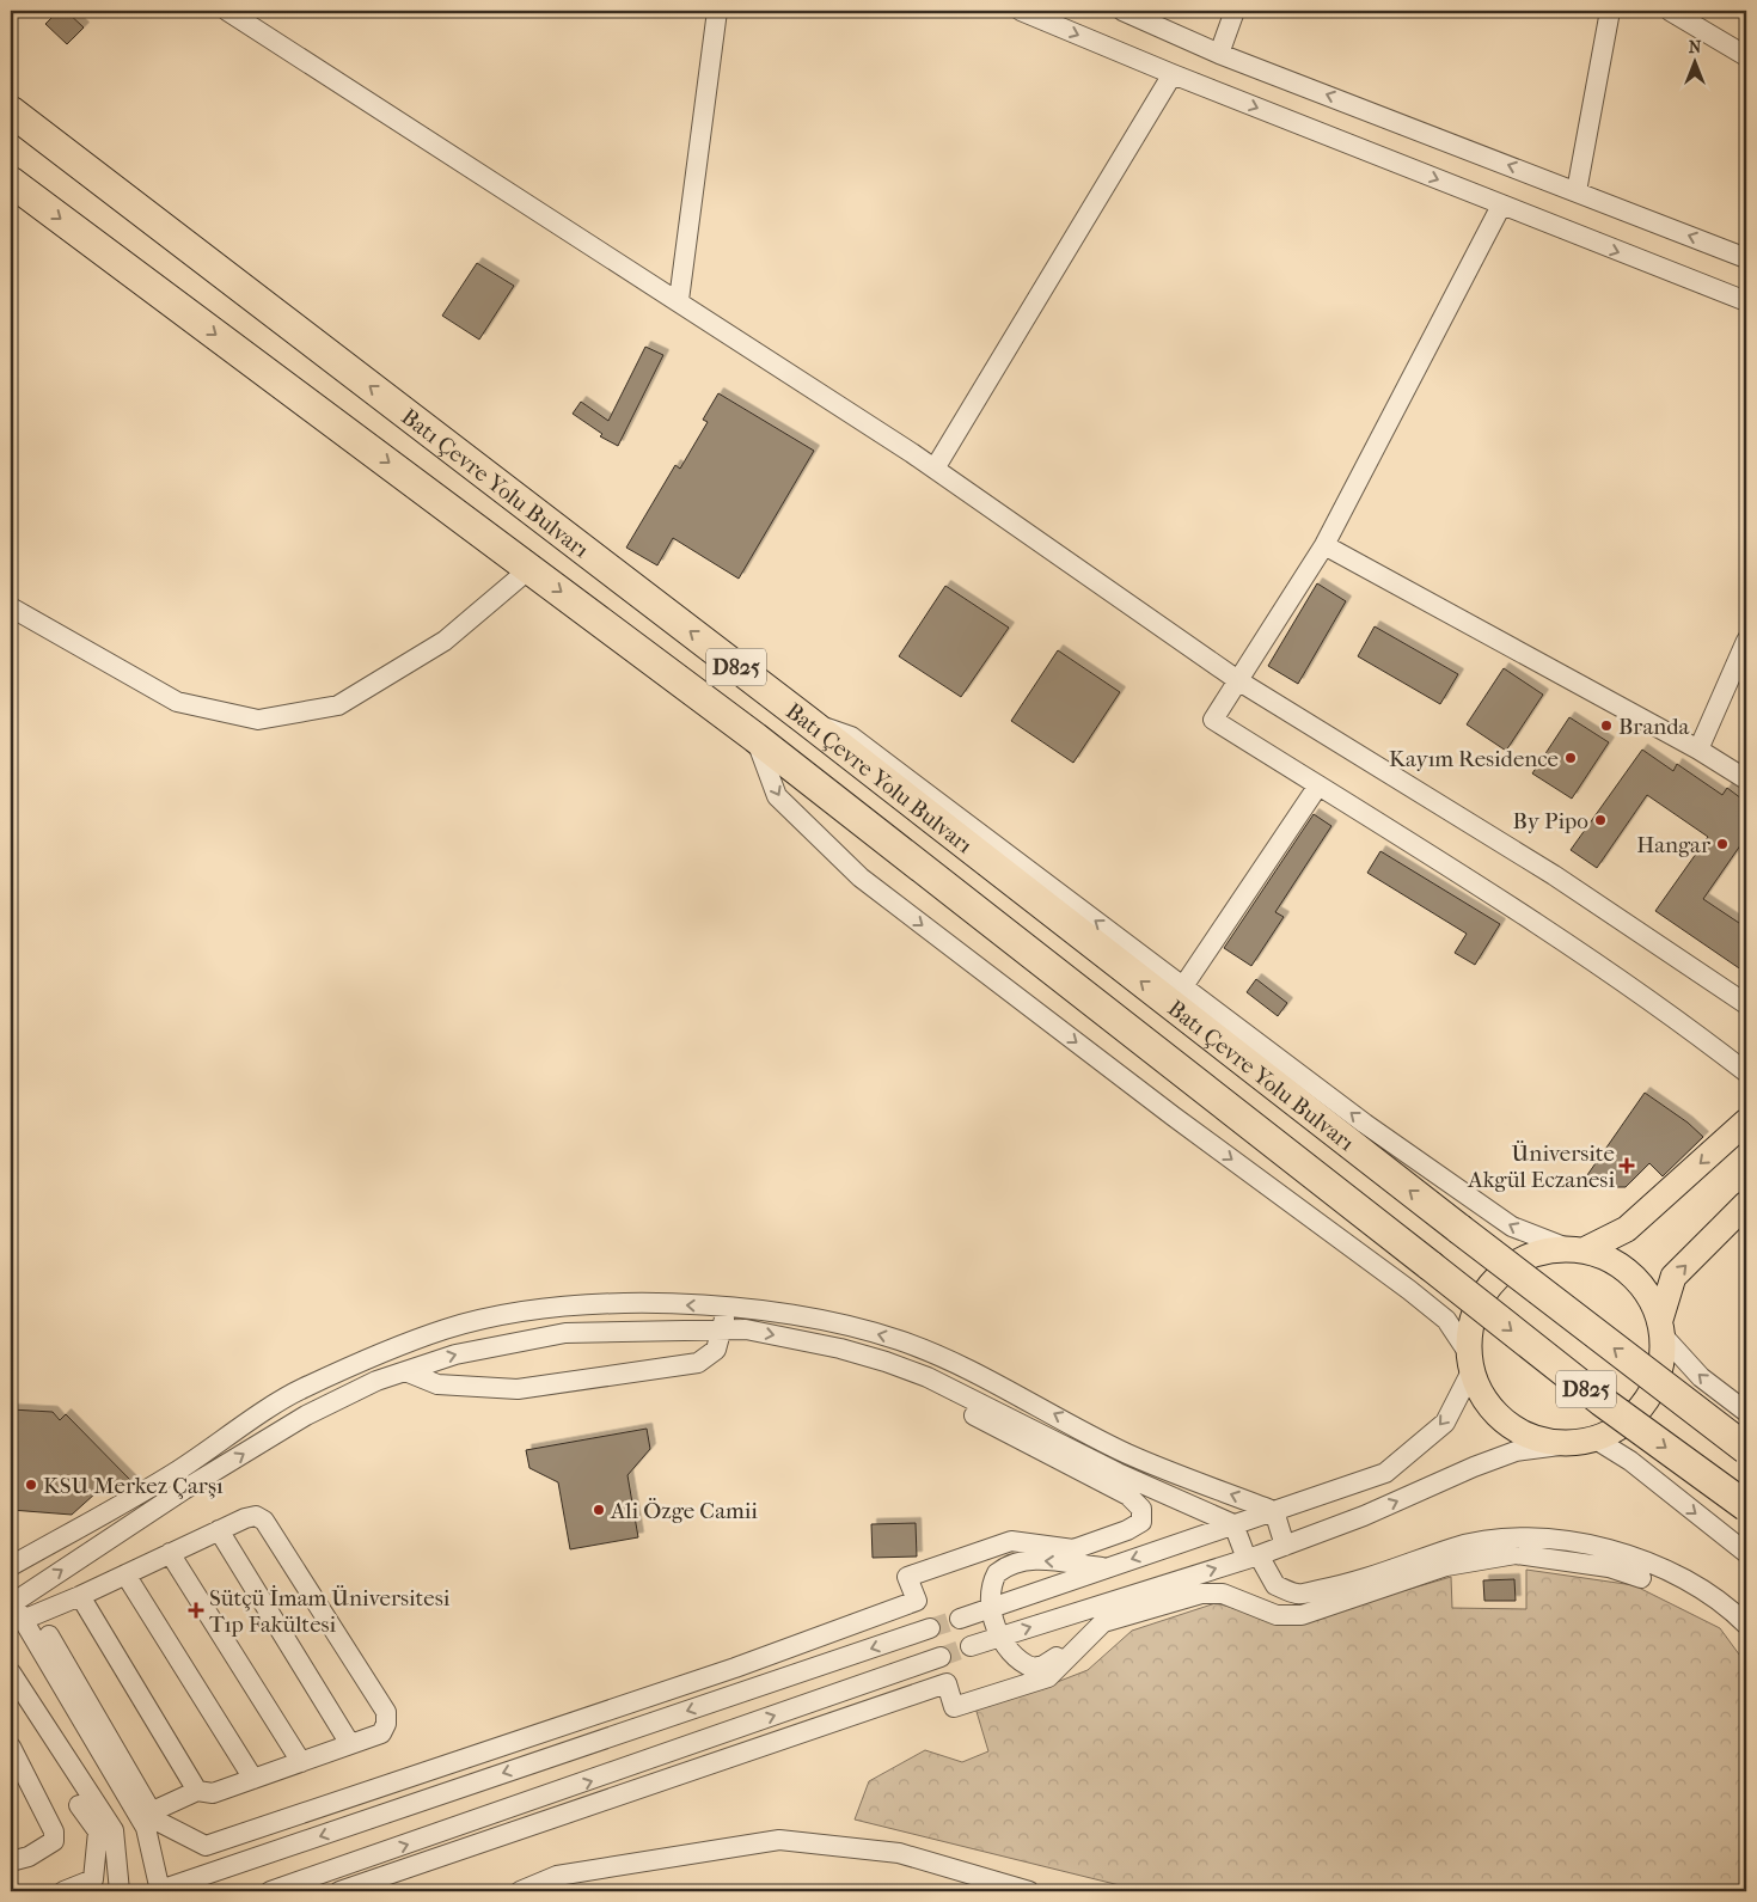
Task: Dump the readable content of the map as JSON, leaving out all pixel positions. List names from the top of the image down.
{
  "streets": {
    "highway": ["Batı Çevre Yolu Bulvarı", "D825"]
  },
  "places": {
    "other": [
      "Branda",
      "Kayım Residence",
      "By Pipo",
      "Hangar",
      "KSU Merkez Çarşı",
      "Ali Özge Camii"
    ],
    "health": ["Üniversite Akgül Eczanesi", "Sütçü İmam Üniversitesi Tıp Fakültesi"]
  },
  "north": "top"
}
